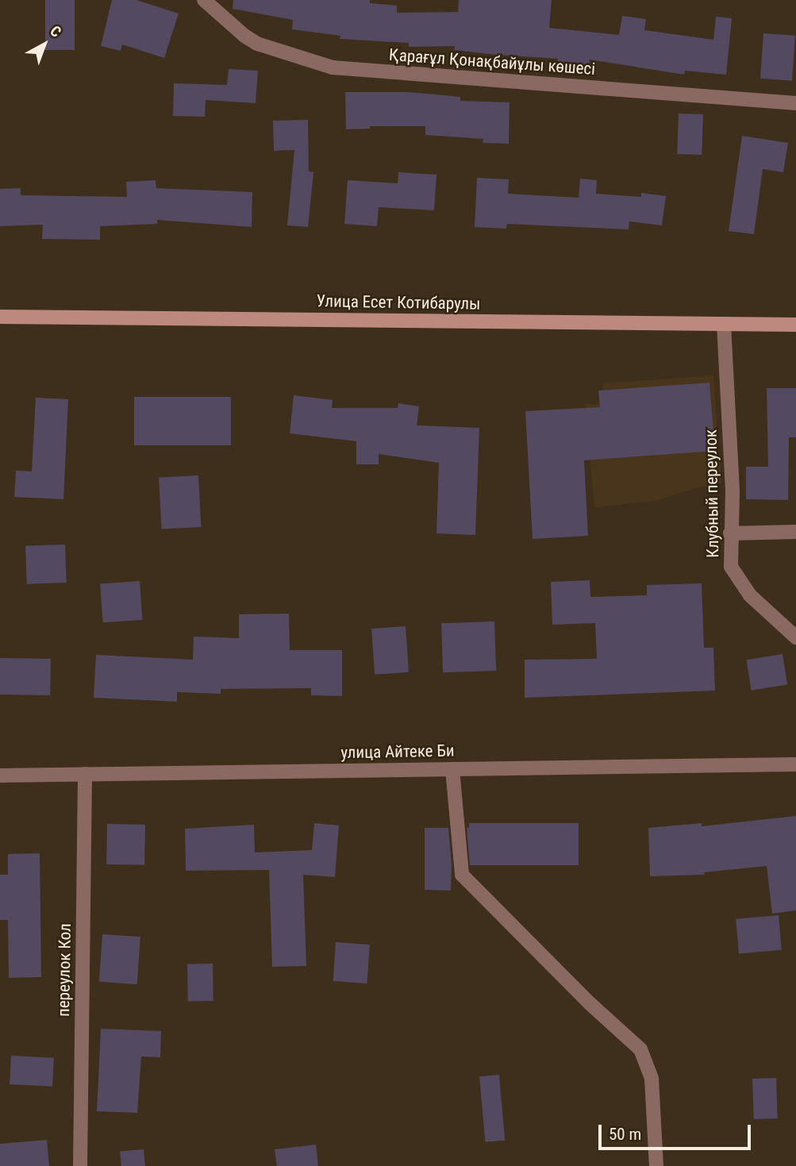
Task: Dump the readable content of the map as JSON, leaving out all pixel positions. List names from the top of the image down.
{
  "streets": {
    "main road": ["Улица Есет Котибарулы"],
    "street": [
      "Қарағұл Қонақбайұлы көшесі",
      "Клубный переулок",
      "улица Айтеке Би",
      "переулок Кол"
    ]
  },
  "crossings": [
    ["Улица Есет Котибарулы", "Клубный переулок"],
    ["улица Айтеке Би", "переулок Кол"]
  ],
  "scale_bar": "50 m",
  "north": "top right"
}
